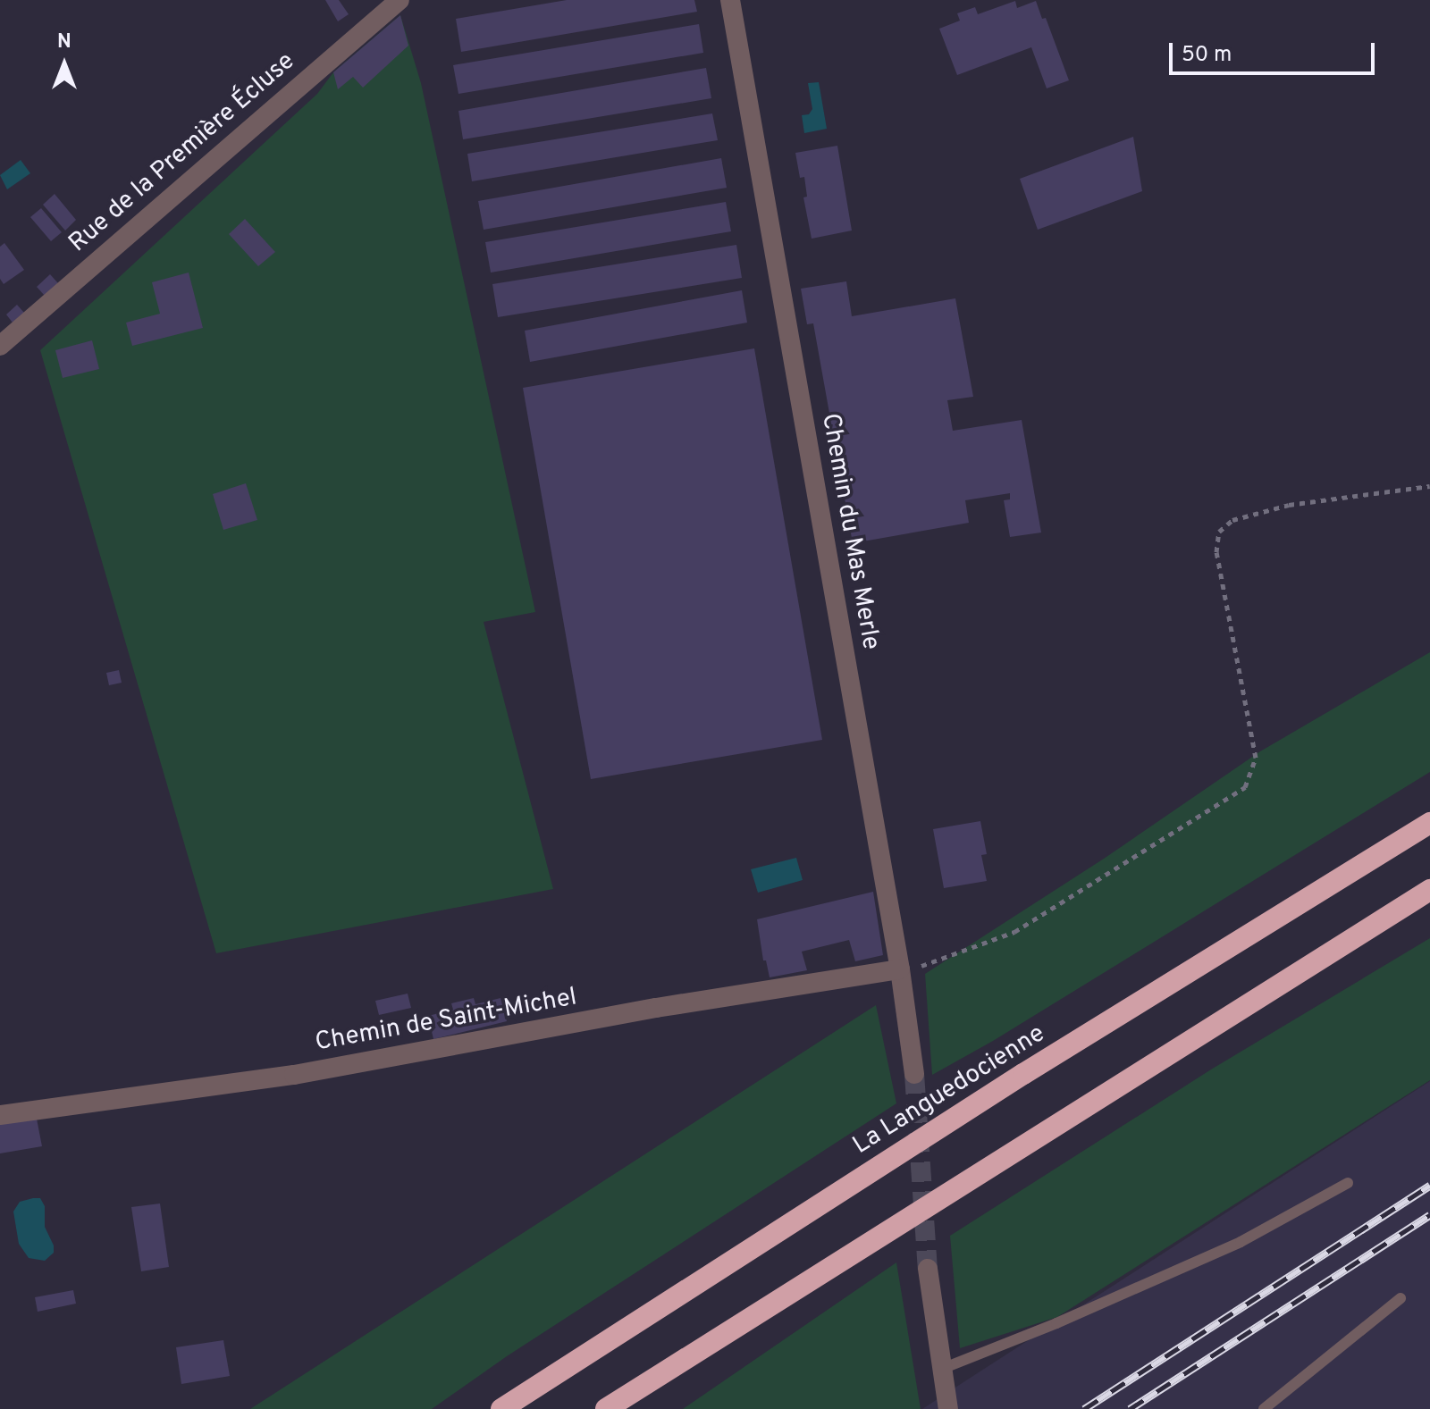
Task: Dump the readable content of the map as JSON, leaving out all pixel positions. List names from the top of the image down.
{
  "streets": {
    "highway": ["La Languedocienne"],
    "street": ["Rue de la Première Écluse", "Chemin du Mas Merle", "Chemin de Saint-Michel"]
  },
  "crossings": [
    ["Chemin du Mas Merle", "Chemin de Saint-Michel"]
  ],
  "scale_bar": "50 m",
  "north": "top"
}
